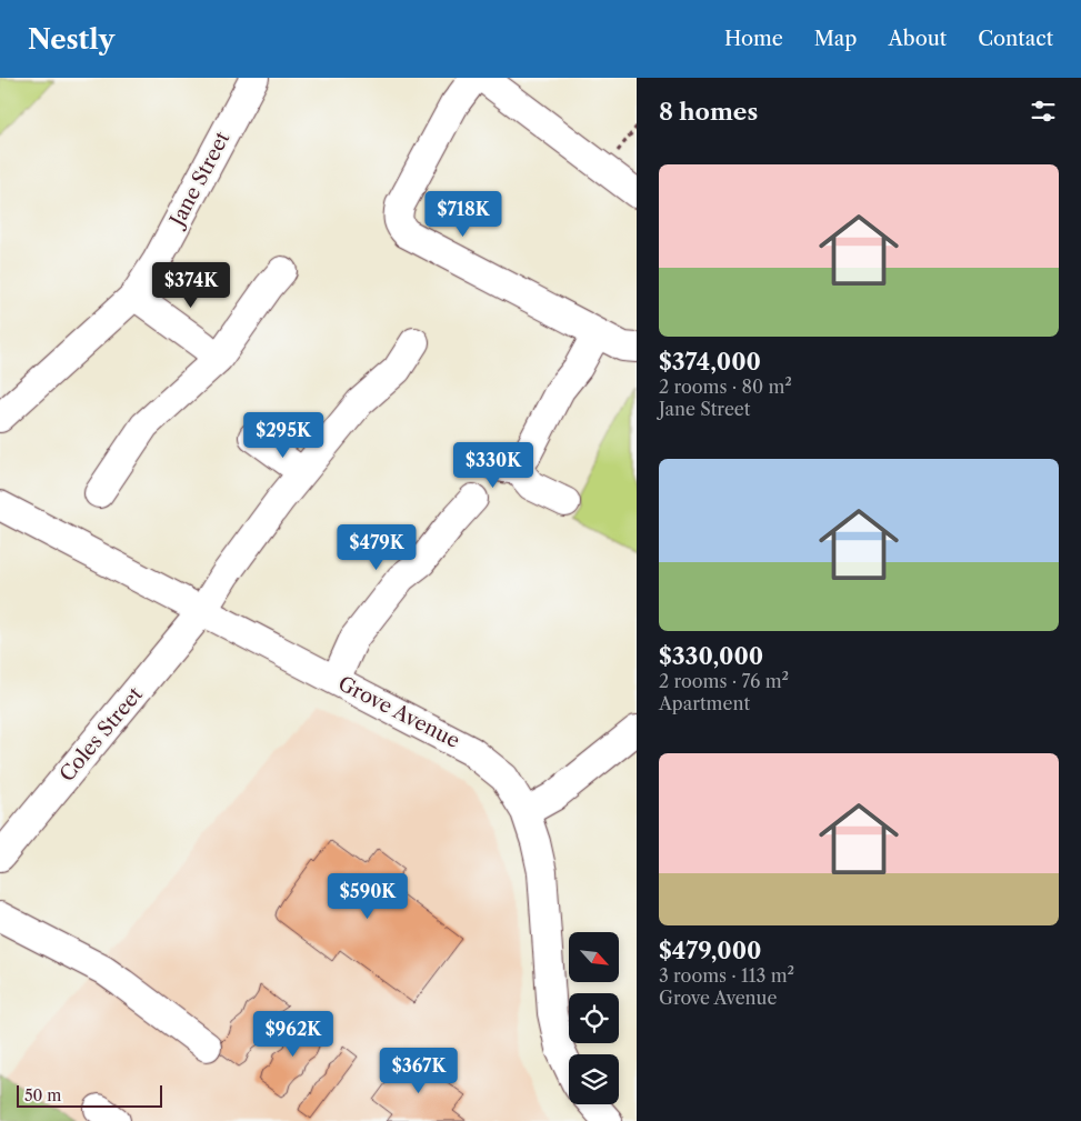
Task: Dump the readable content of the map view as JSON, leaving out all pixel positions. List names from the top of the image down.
{
  "streets": {
    "street": ["Jane Street", "Grove Avenue", "Coles Street"]
  },
  "crossings": [
    ["Grove Avenue", "Coles Street"]
  ],
  "scale_bar": "50 m",
  "north": "bottom right",
  "page": {
    "header": "Nestly",
    "nav": [
      "Home",
      "Map",
      "About",
      "Contact"
    ],
    "heading": "8 homes",
    "list": [
      {
        "name": "$374,000",
        "note": "2 rooms · 80 m² · Jane Street"
      },
      {
        "name": "$330,000",
        "note": "2 rooms · 76 m² · Apartment"
      },
      {
        "name": "$479,000",
        "note": "3 rooms · 113 m² · Grove Avenue"
      }
    ],
    "price": [
      "$718K",
      "$374K",
      "$295K",
      "$330K",
      "$479K",
      "$590K",
      "$962K",
      "$367K"
    ],
    "scale": "50 m"
  }
}
